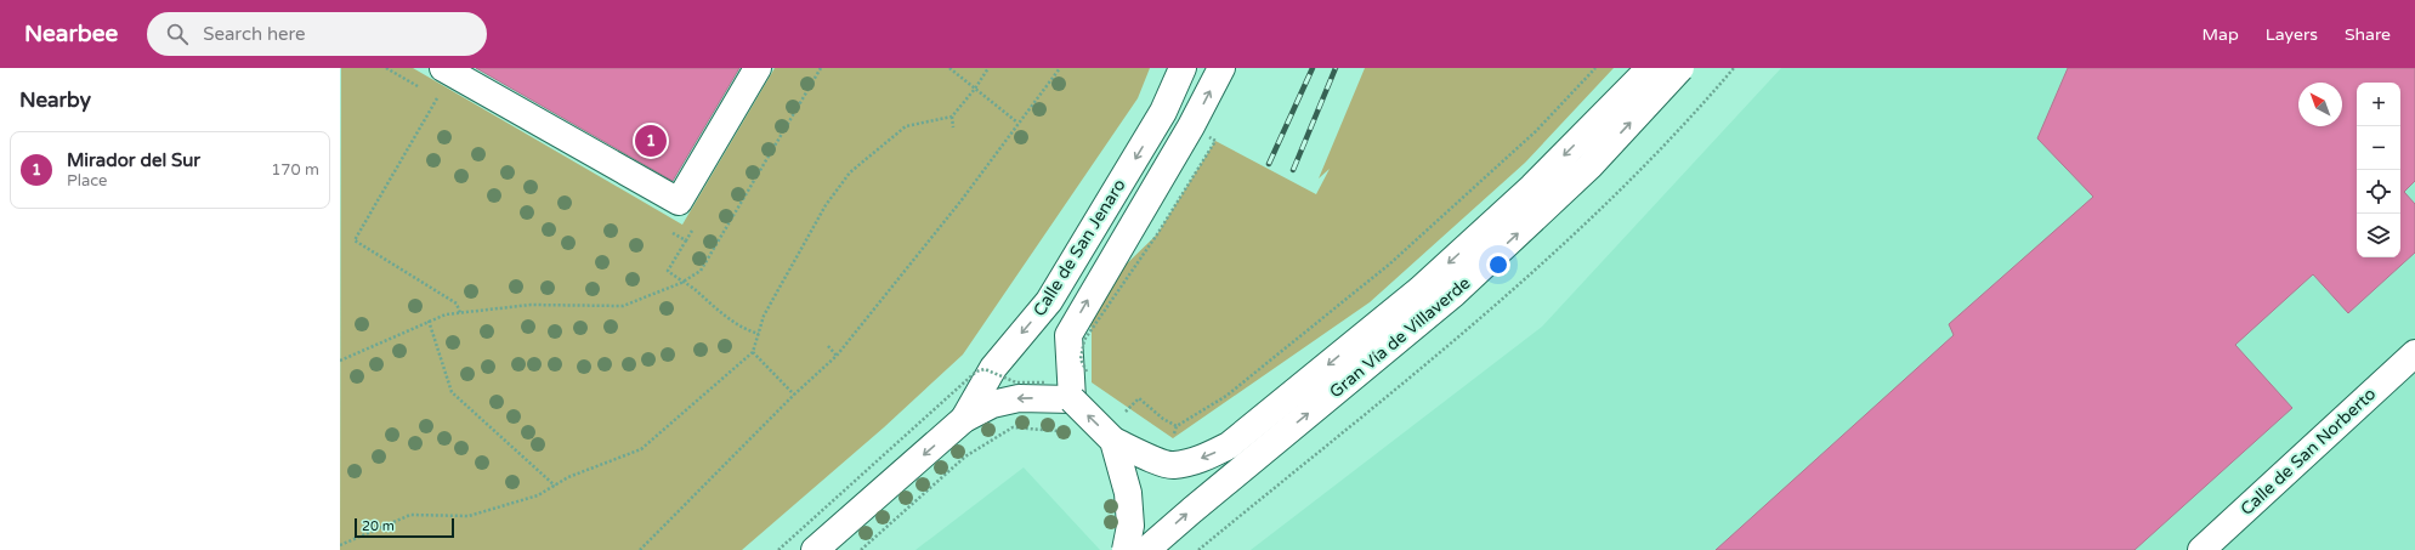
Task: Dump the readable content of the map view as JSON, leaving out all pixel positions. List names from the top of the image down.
{
  "streets": {
    "street": ["Calle de San Jenaro", "Gran Vía de Villaverde", "Calle de San Norberto"]
  },
  "crossings": [
    ["Calle de San Jenaro", "Gran Vía de Villaverde"]
  ],
  "scale_bar": "20 m",
  "north": "top left",
  "page": {
    "header": "Nearbee",
    "search": "Search here",
    "nav": ["Map", "Layers", "Share"],
    "heading": "Nearby",
    "map_buttons": ["+", "−"],
    "pins": "1",
    "list": [
      {
        "mark": "1",
        "name": "Mirador del Sur",
        "note": "Place",
        "value": "170 m"
      }
    ],
    "scale": "20 m"
  }
}
